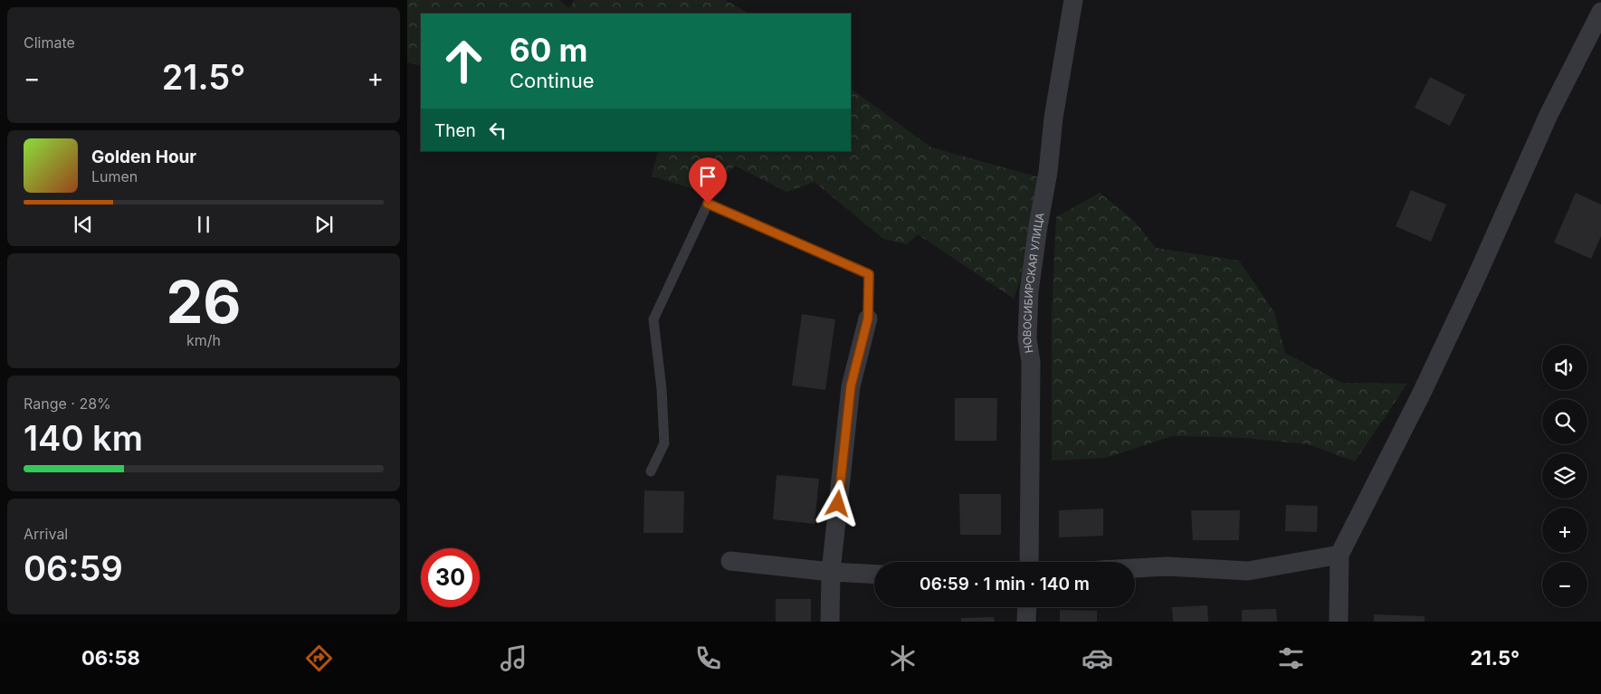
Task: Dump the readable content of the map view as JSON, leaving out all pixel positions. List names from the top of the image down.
{
  "streets": {
    "street": ["НОВОСИБИРСКАЯ УЛИЦА"]
  },
  "page": {
    "tile": [
      "Climate",
      ["26", "km/h"],
      ["Range · 28%", "140 km"],
      ["Arrival", "06:59"]
    ],
    "turn": ["60 m", "Continue"],
    "heat": ["−", "21.5°", "+"],
    "then": "Then",
    "song": ["Golden Hour", "Lumen"],
    "map_buttons": ["+", "−"],
    "limit": "30",
    "trip": "06:59 · 1 min · 140 m",
    "tabs": ["06:58", "21.5°"]
  }
}
